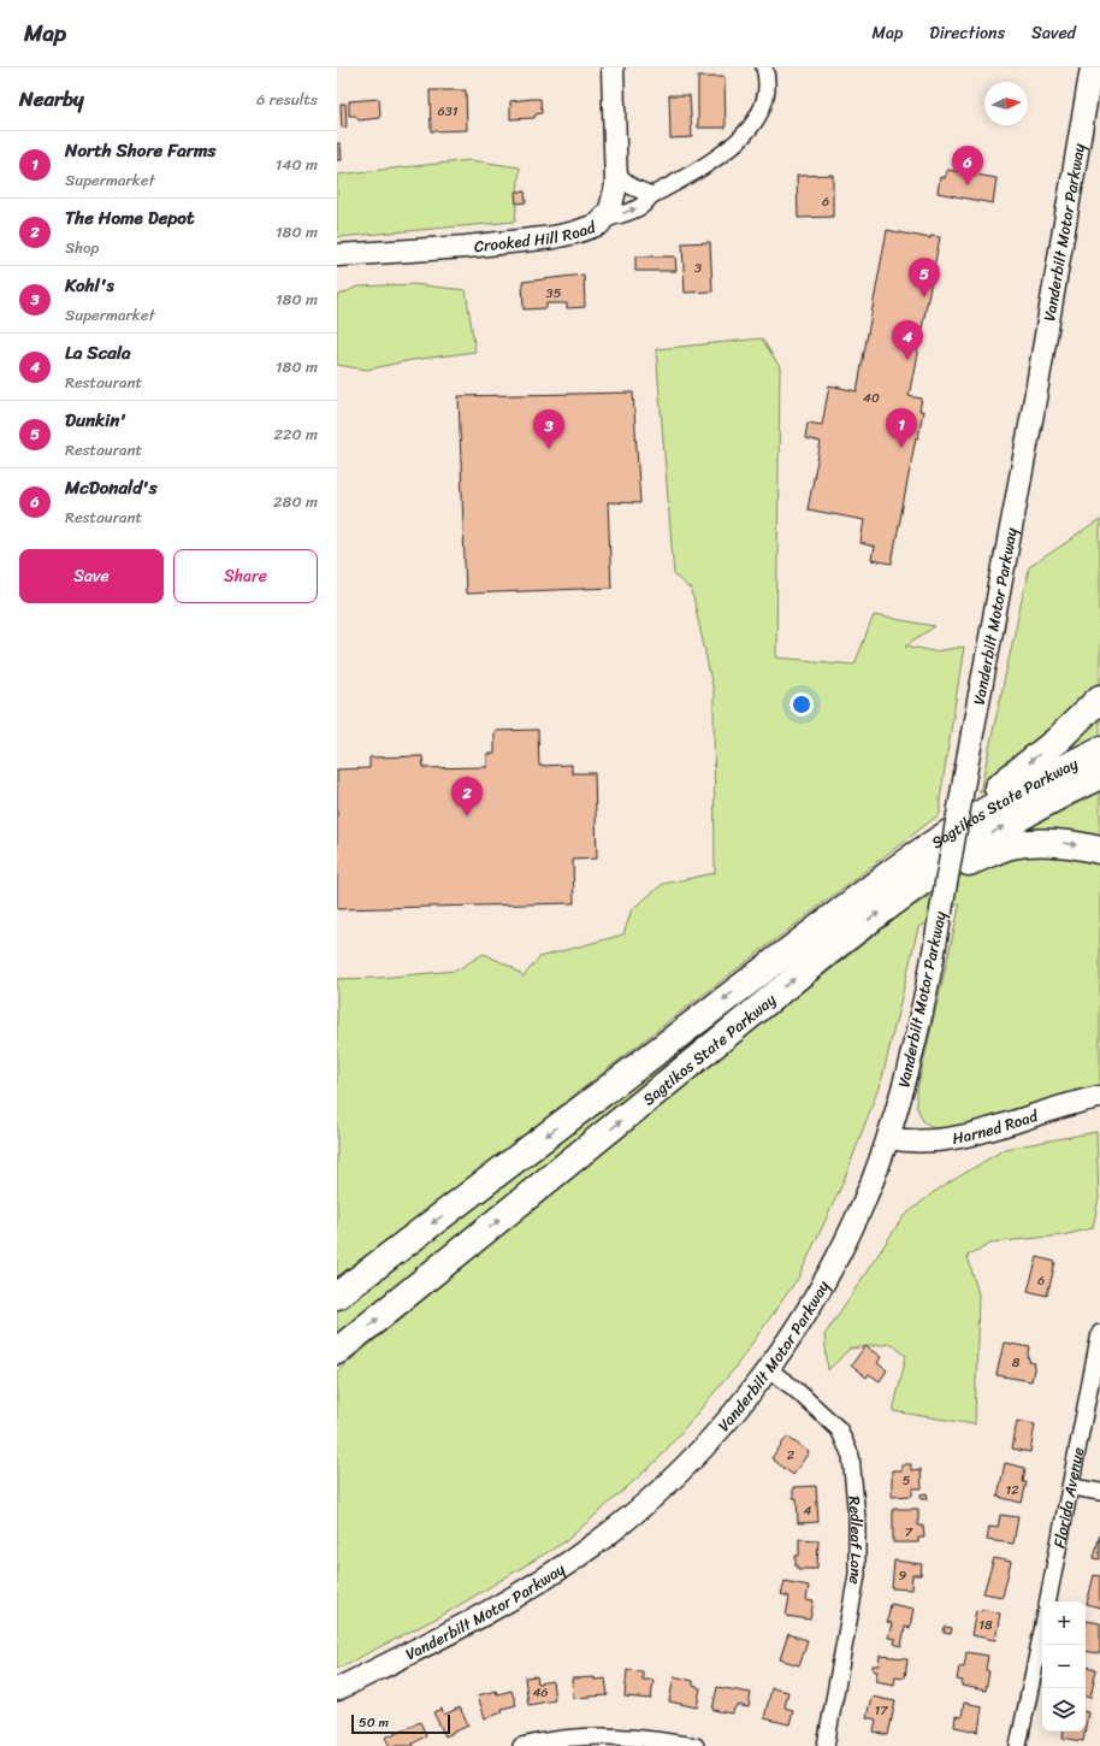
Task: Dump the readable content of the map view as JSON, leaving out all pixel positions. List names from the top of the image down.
{
  "streets": {
    "highway": ["Sagtikos State Parkway"],
    "main road": ["Vanderbilt Motor Parkway", "Crooked Hill Road", "Harned Road"],
    "street": ["Florida Avenue", "Redleaf Lane"]
  },
  "crossings": [
    ["Vanderbilt Motor Parkway", "Harned Road"],
    ["Vanderbilt Motor Parkway", "Redleaf Lane"]
  ],
  "house_numbers": [
    "631",
    "6",
    "3",
    "35",
    "40",
    "6",
    "8",
    "2",
    "5",
    "12",
    "4",
    "7",
    "9",
    "18",
    "46",
    "17"
  ],
  "scale_bar": "50 m",
  "north": "right",
  "page": {
    "header": "Map",
    "nav": ["Map", "Directions", "Saved"],
    "heading": ["Nearby", "6 results"],
    "list": [
      {
        "mark": "1",
        "name": "North Shore Farms",
        "note": "Supermarket",
        "value": "140 m"
      },
      {
        "mark": "2",
        "name": "The Home Depot",
        "note": "Shop",
        "value": "180 m"
      },
      {
        "mark": "3",
        "name": "Kohl's",
        "note": "Supermarket",
        "value": "180 m"
      },
      {
        "mark": "4",
        "name": "La Scala",
        "note": "Restaurant",
        "value": "180 m"
      },
      {
        "mark": "5",
        "name": "Dunkin'",
        "note": "Restaurant",
        "value": "220 m"
      },
      {
        "mark": "6",
        "name": "McDonald's",
        "note": "Restaurant",
        "value": "280 m"
      }
    ],
    "pins": [
      "6",
      "5",
      "4",
      "1",
      "3",
      "2"
    ],
    "buttons": ["Save", "Share"],
    "map_buttons": ["+", "−"],
    "scale": "50 m"
  }
}
